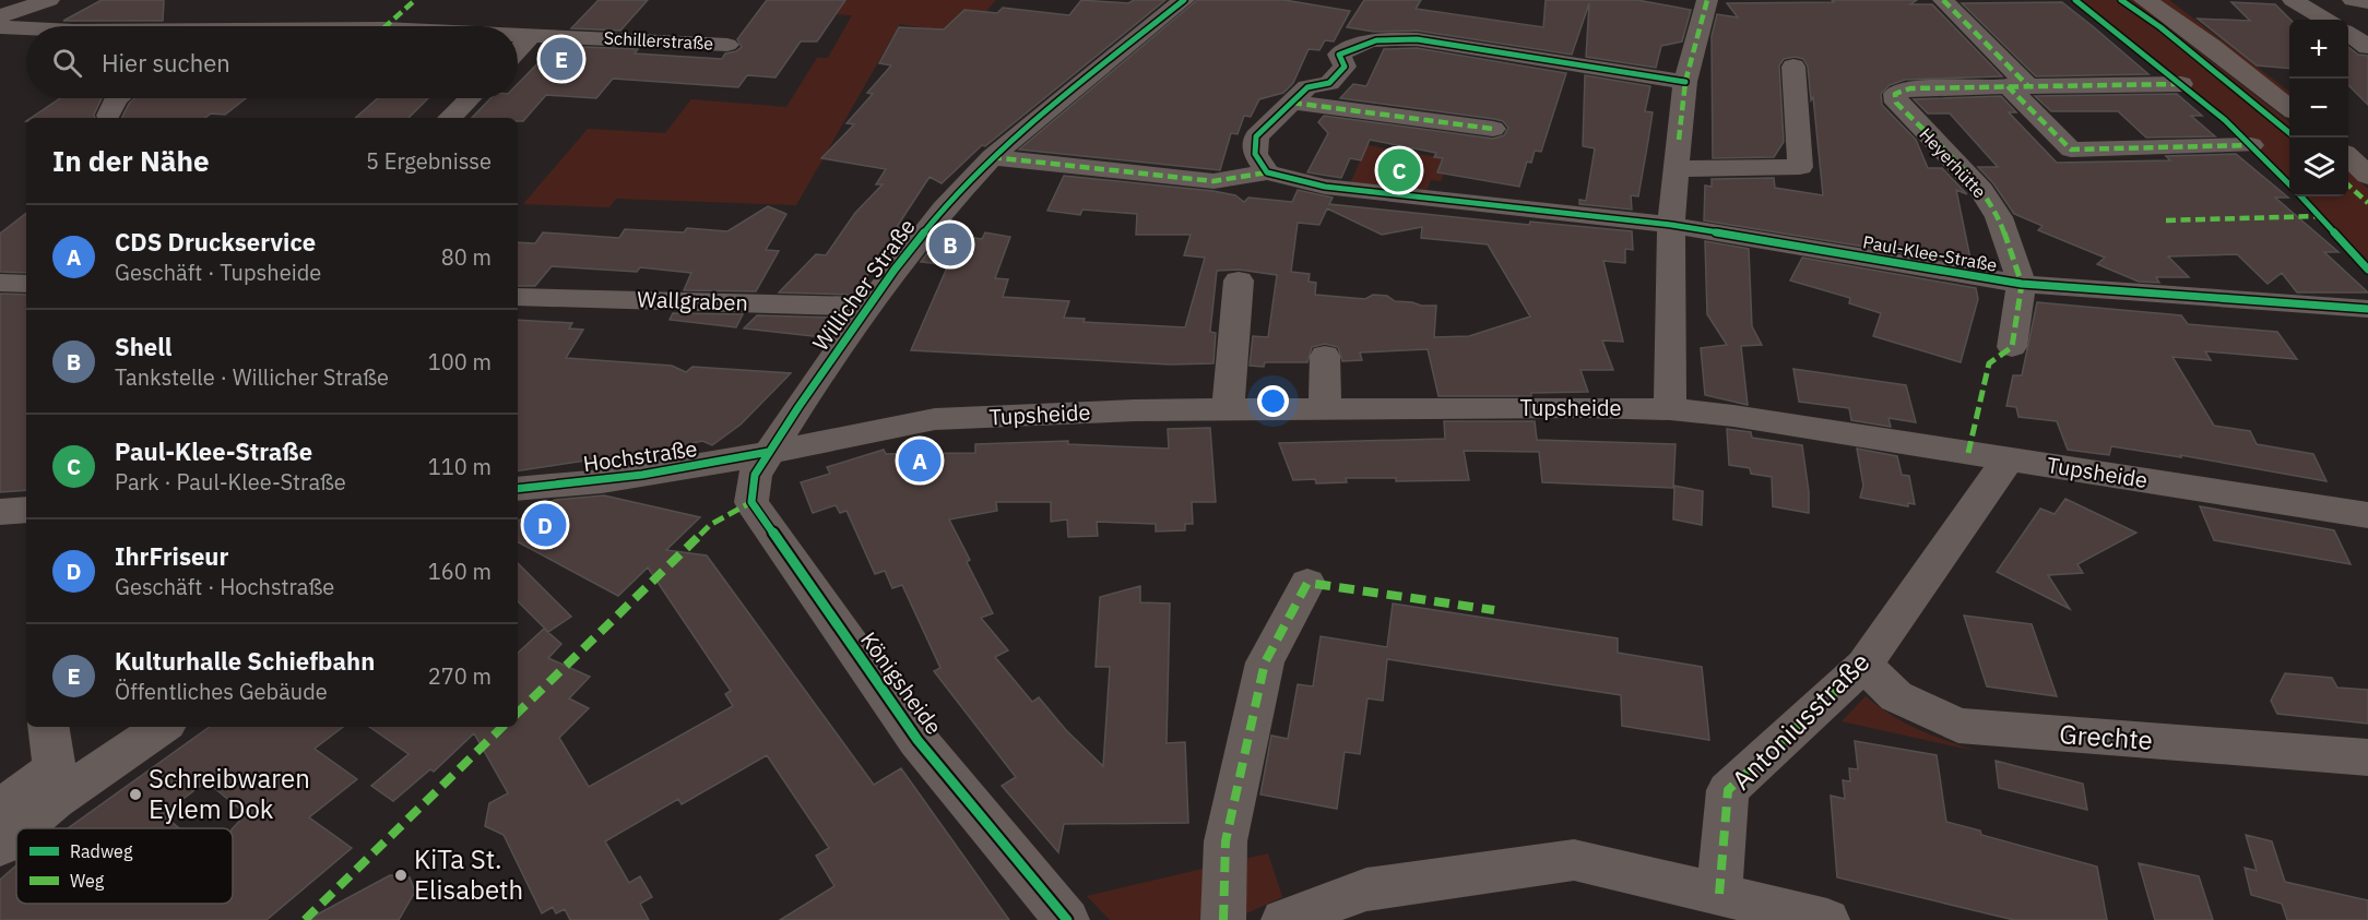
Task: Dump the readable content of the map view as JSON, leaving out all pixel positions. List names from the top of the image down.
{
  "streets": {
    "street": [
      "Schillerstraße",
      "Heyerhütte",
      "Paul-Klee-Straße",
      "Willicher Straße",
      "Wallgraben",
      "Tupsheide",
      "Hochstraße",
      "Königsheide",
      "Antoniusstraße",
      "Grechte"
    ]
  },
  "crossings": [
    ["Heyerhütte", "Paul-Klee-Straße"],
    ["Paul-Klee-Straße", "Willicher Straße"],
    ["Willicher Straße", "Wallgraben"],
    ["Willicher Straße", "Tupsheide"],
    ["Willicher Straße", "Hochstraße"],
    ["Willicher Straße", "Königsheide"],
    ["Tupsheide", "Hochstraße"],
    ["Tupsheide", "Königsheide"],
    ["Tupsheide", "Antoniusstraße"],
    ["Hochstraße", "Königsheide"],
    ["Antoniusstraße", "Grechte"]
  ],
  "places": ["Schreibwaren Eylem Dok", "KiTa St. Elisabeth"],
  "legend": ["Radweg", "Weg"],
  "page": {
    "map_buttons": ["+", "−"],
    "search": "Hier suchen",
    "pins": [
      "E",
      "C",
      "B",
      "A",
      "D"
    ],
    "heading": ["In der Nähe", "5 Ergebnisse"],
    "list": [
      {
        "mark": "A",
        "name": "CDS Druckservice",
        "note": "Geschäft · Tupsheide",
        "value": "80 m"
      },
      {
        "mark": "B",
        "name": "Shell",
        "note": "Tankstelle · Willicher Straße",
        "value": "100 m"
      },
      {
        "mark": "C",
        "name": "Paul-Klee-Straße",
        "note": "Park · Paul-Klee-Straße",
        "value": "110 m"
      },
      {
        "mark": "D",
        "name": "IhrFriseur",
        "note": "Geschäft · Hochstraße",
        "value": "160 m"
      },
      {
        "mark": "E",
        "name": "Kulturhalle Schiefbahn",
        "note": "Öffentliches Gebäude",
        "value": "270 m"
      }
    ]
  }
}
